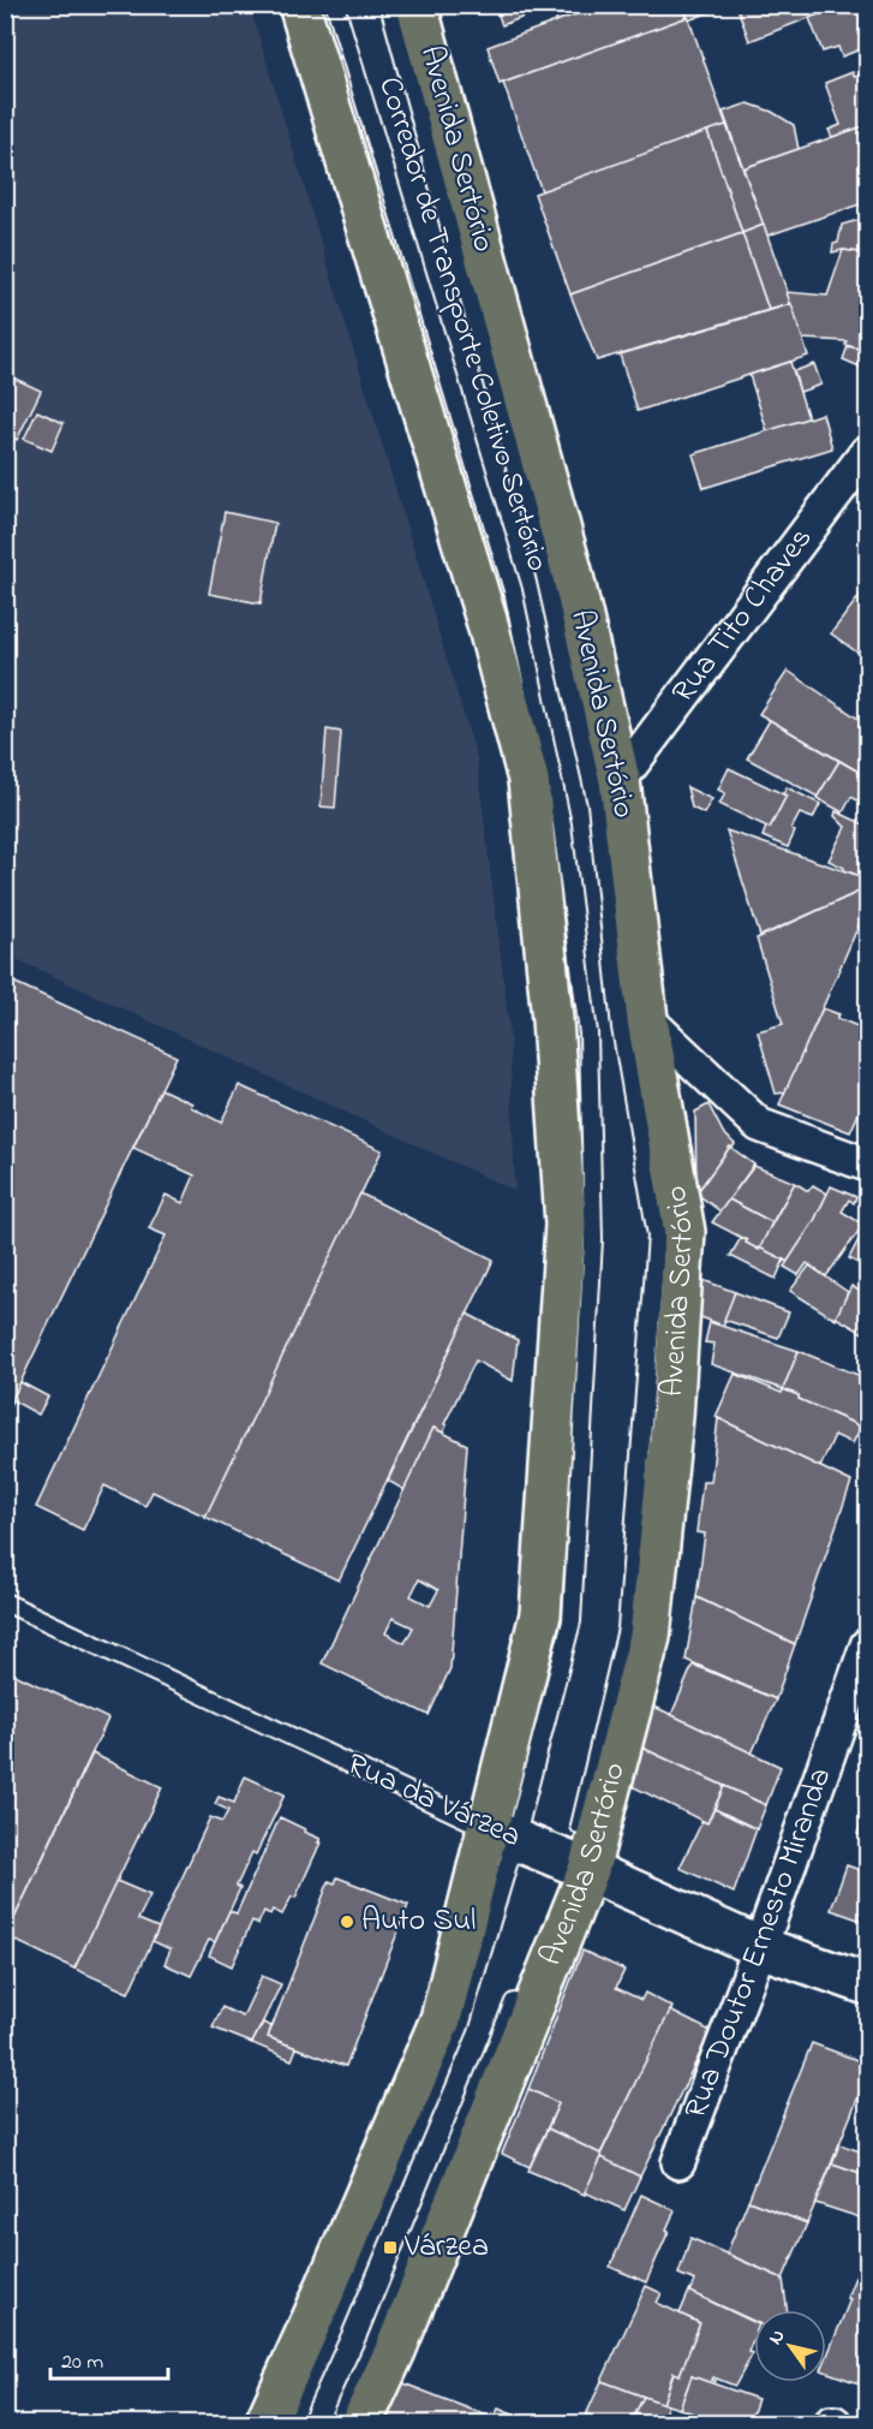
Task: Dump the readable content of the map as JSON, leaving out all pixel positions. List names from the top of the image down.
{
  "streets": {
    "main road": ["Avenida Sertório"],
    "street": ["Rua Tito Chaves", "Rua da Várzea", "Rua Doutor Ernesto Miranda"],
    "lane": ["Corredor de Transporte Coletivo Sertório"]
  },
  "crossings": [
    ["Avenida Sertório", "Corredor de Transporte Coletivo Sertório"],
    ["Avenida Sertório", "Rua Tito Chaves"],
    ["Avenida Sertório", "Rua da Várzea"],
    ["Corredor de Transporte Coletivo Sertório", "Rua Tito Chaves"],
    ["Corredor de Transporte Coletivo Sertório", "Rua da Várzea"],
    ["Rua da Várzea", "Rua Doutor Ernesto Miranda"]
  ],
  "places": {
    "other": ["Auto Sul"],
    "transit": ["Várzea"]
  },
  "scale_bar": "20 m",
  "north": "top left"
}
